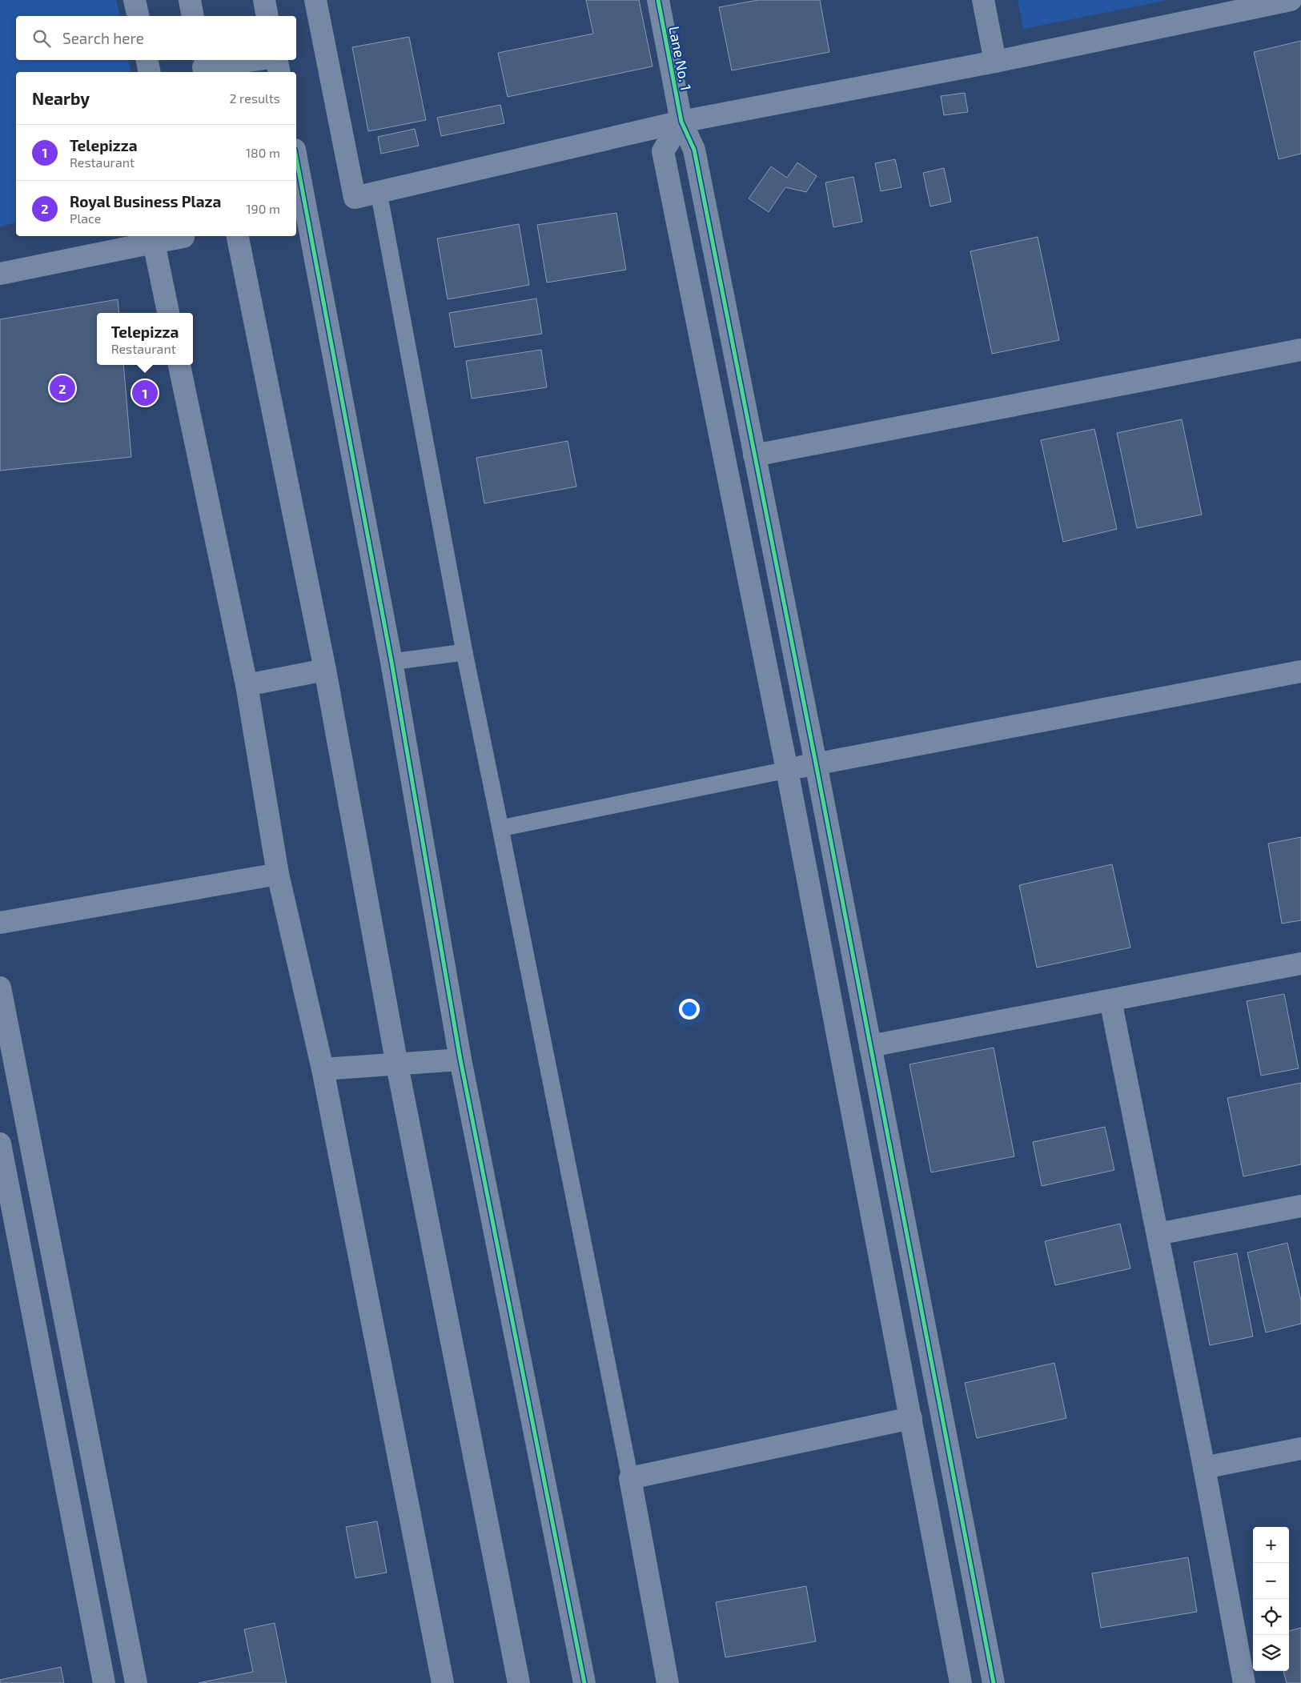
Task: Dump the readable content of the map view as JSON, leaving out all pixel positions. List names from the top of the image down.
{
  "streets": {
    "street": ["Lane No. 1"]
  },
  "page": {
    "search": "Search here",
    "heading": ["Nearby", "2 results"],
    "list": [
      {
        "mark": "1",
        "name": "Telepizza",
        "note": "Restaurant",
        "value": "180 m"
      },
      {
        "mark": "2",
        "name": "Royal Business Plaza",
        "note": "Place",
        "value": "190 m"
      }
    ],
    "popup": ["Telepizza", "Restaurant"],
    "pins": ["2", "1"],
    "map_buttons": ["+", "−"]
  }
}
